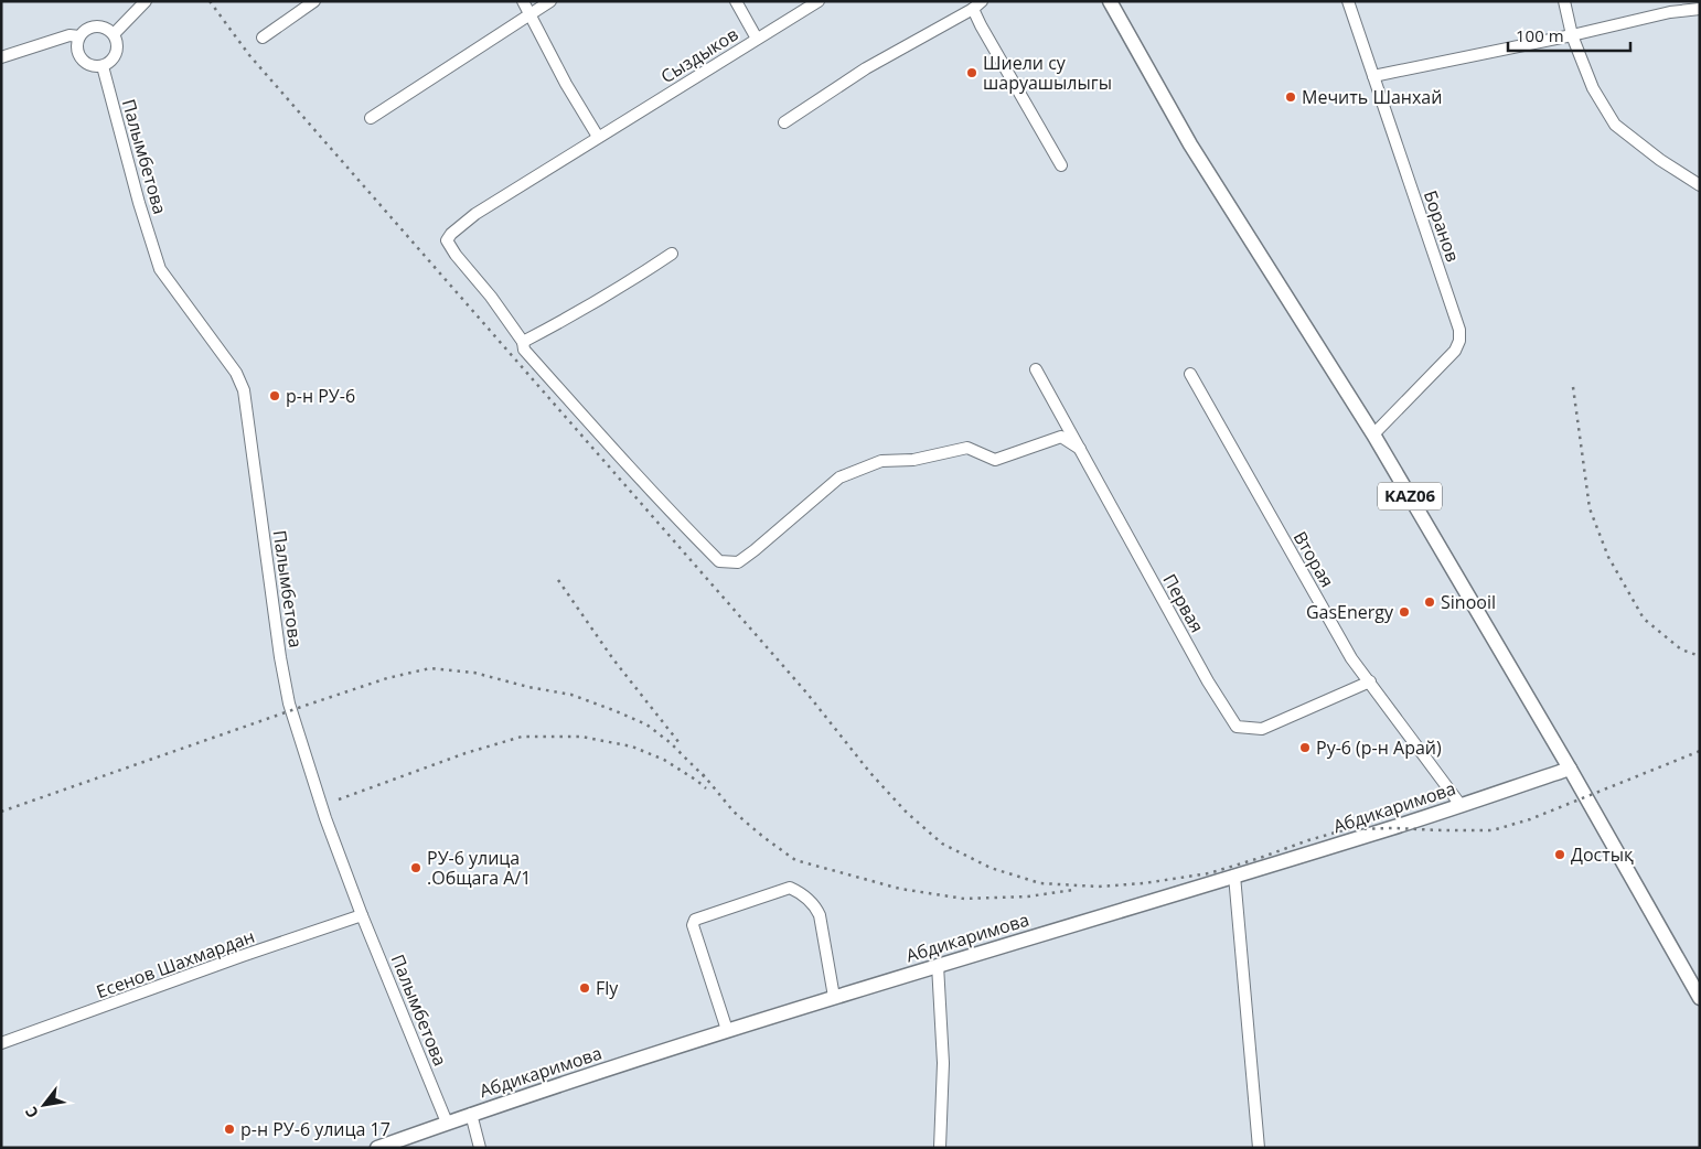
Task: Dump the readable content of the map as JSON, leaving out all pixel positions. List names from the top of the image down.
{
  "streets": {
    "main road": ["KАZ06", "Абдикаримова"],
    "street": [
      "Сыздыков",
      "Палымбетова",
      "Боранов",
      "Вторая",
      "Первая",
      "Есенов Шахмардан"
    ]
  },
  "crossings": [
    ["Палымбетова", "Абдикаримова"],
    ["Палымбетова", "Есенов Шахмардан"],
    ["Боранов", "KАZ06"],
    ["KАZ06", "Абдикаримова"],
    ["Вторая", "Первая"],
    ["Вторая", "Абдикаримова"]
  ],
  "places": [
    "Шиели су шаруашылыгы",
    "Мечить Шанхай",
    "р-н РУ-6",
    "Sinooil",
    "GasEnergy",
    "Ру-6 (р-н Арай)",
    "Достық",
    "РУ-6 улица .Общага А/1",
    "Fly",
    "р-н РУ-6 улица 17"
  ],
  "scale_bar": "100 m",
  "north": "bottom left"
}
